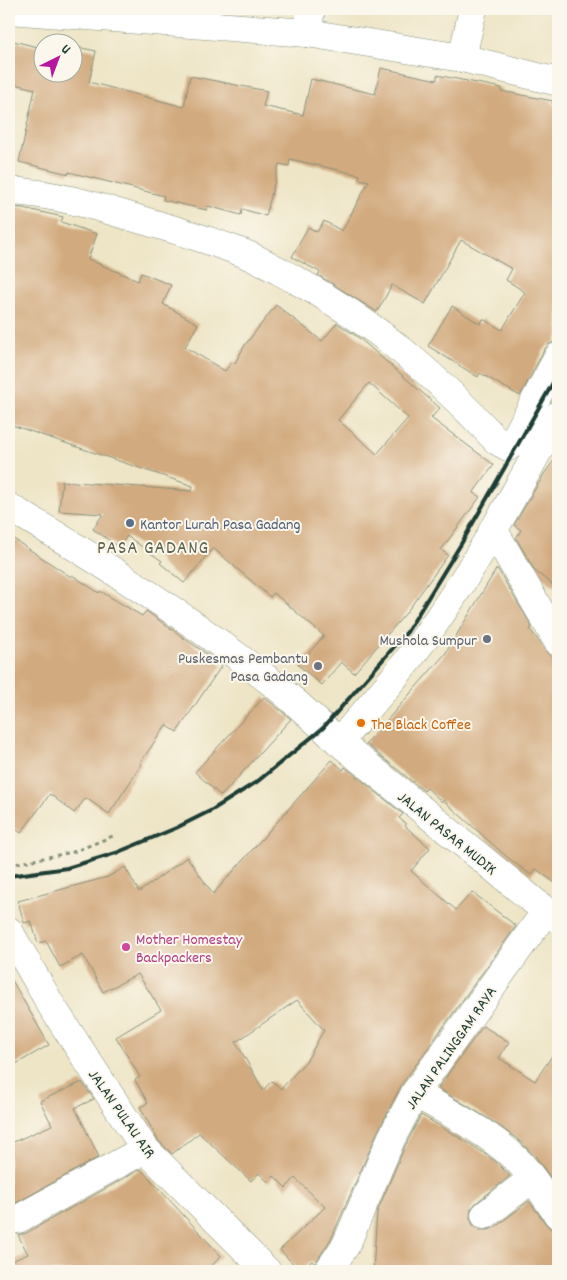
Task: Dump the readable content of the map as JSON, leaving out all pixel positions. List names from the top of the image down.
{
  "streets": {
    "street": ["JALAN PASAR MUDIK", "JALAN PALINGGAM RAYA", "JALAN PULAU AIR"]
  },
  "crossings": [
    ["JALAN PASAR MUDIK", "JALAN PALINGGAM RAYA"]
  ],
  "districts": ["PASA GADANG"],
  "places": [
    "Kantor Lurah Pasa Gadang",
    "Mushola Sumpur",
    "Puskesmas Pembantu Pasa Gadang",
    "The Black Coffee",
    "Mother Homestay Backpackers"
  ],
  "north": "top right"
}
